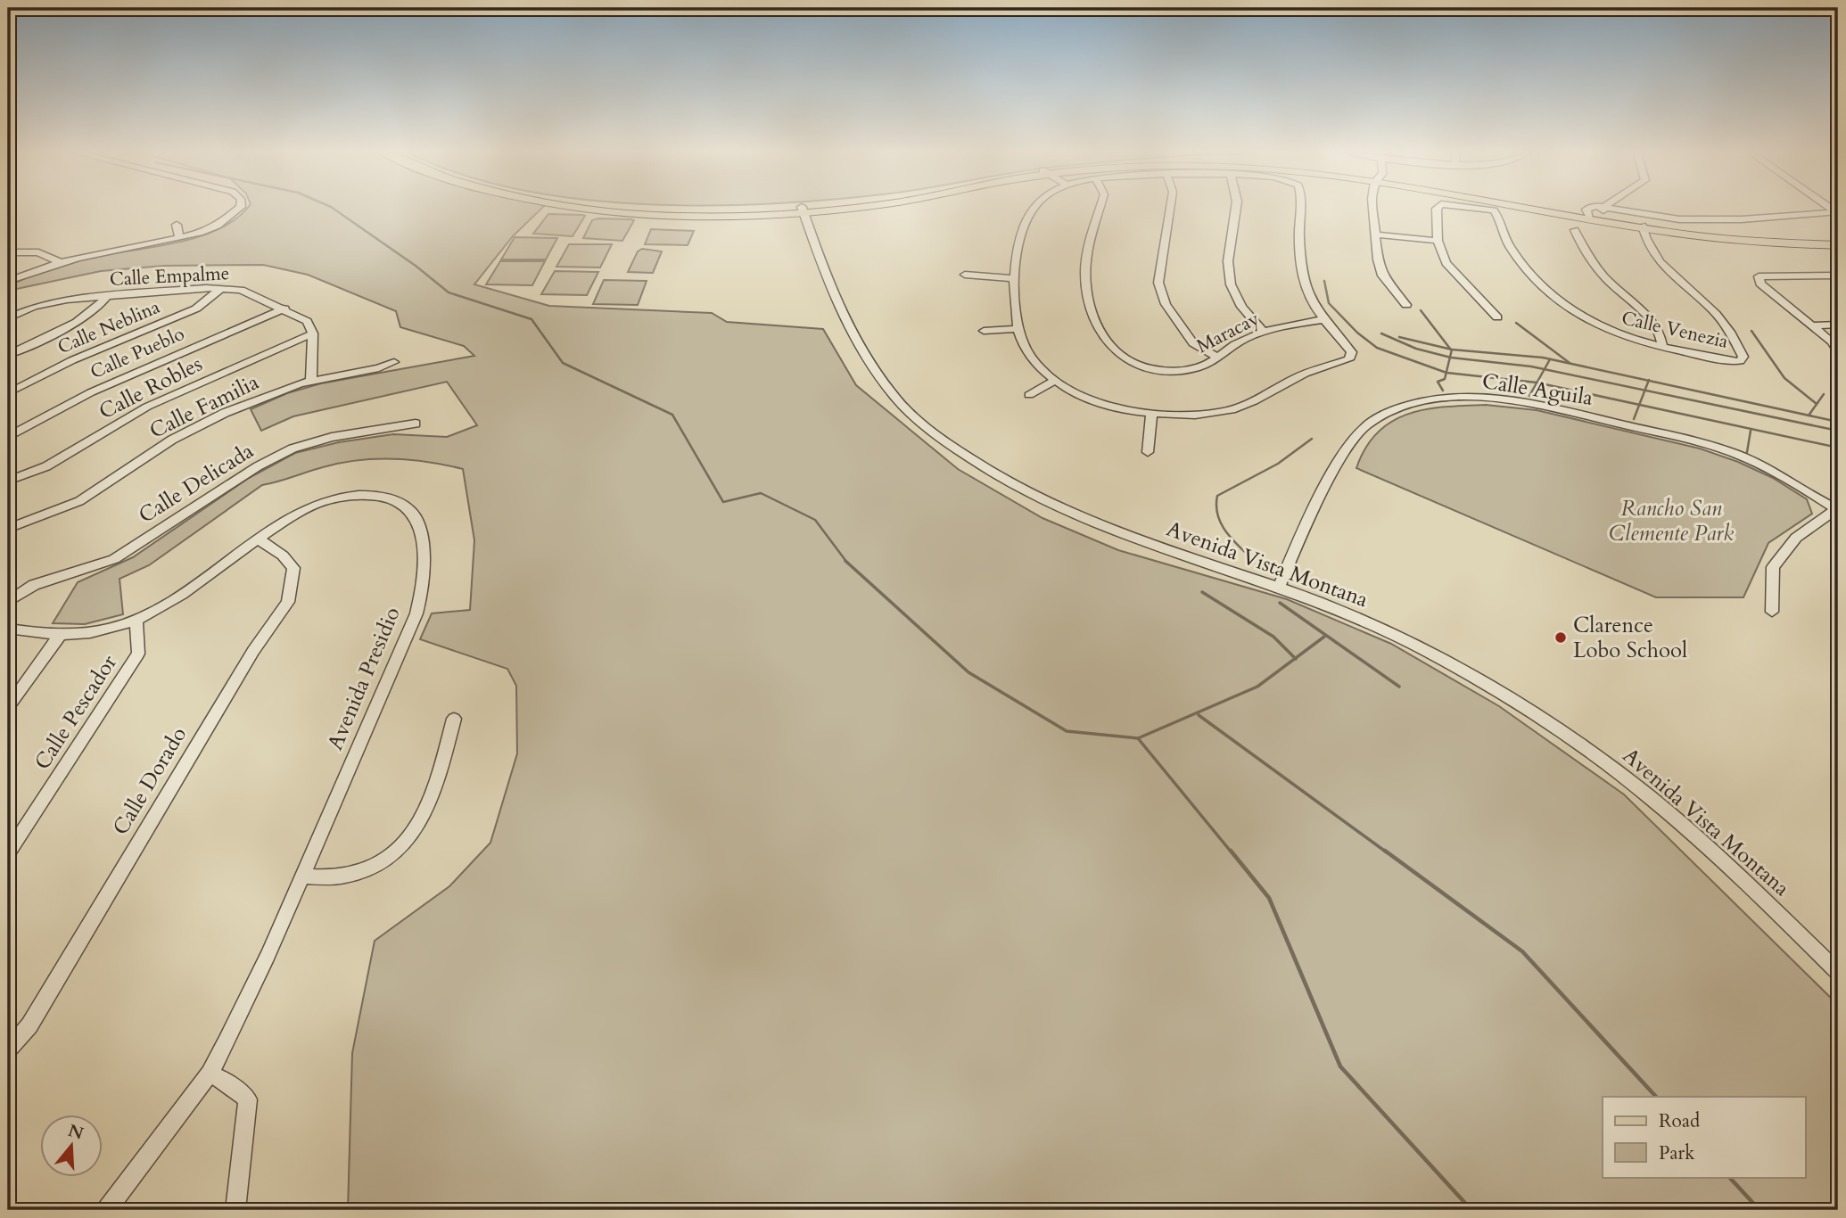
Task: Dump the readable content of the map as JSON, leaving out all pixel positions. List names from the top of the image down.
{
  "streets": {
    "street": [
      "Calle Empalme",
      "Calle Neblina",
      "Calle Venezia",
      "Maracay",
      "Calle Pueblo",
      "Calle Robles",
      "Calle Aguila",
      "Calle Familia",
      "Calle Delicada",
      "Avenida Vista Montana",
      "Avenida Presidio",
      "Calle Pescador",
      "Calle Dorado"
    ]
  },
  "crossings": [
    ["Calle Empalme", "Calle Neblina"],
    ["Calle Empalme", "Calle Pueblo"],
    ["Calle Empalme", "Calle Robles"],
    ["Calle Aguila", "Avenida Vista Montana"],
    ["Avenida Presidio", "Calle Pescador"],
    ["Avenida Presidio", "Calle Dorado"]
  ],
  "parks": ["Rancho San Clemente Park"],
  "places": ["Clarence Lobo School"],
  "legend": ["Road", "Park"],
  "north": "top"
}
